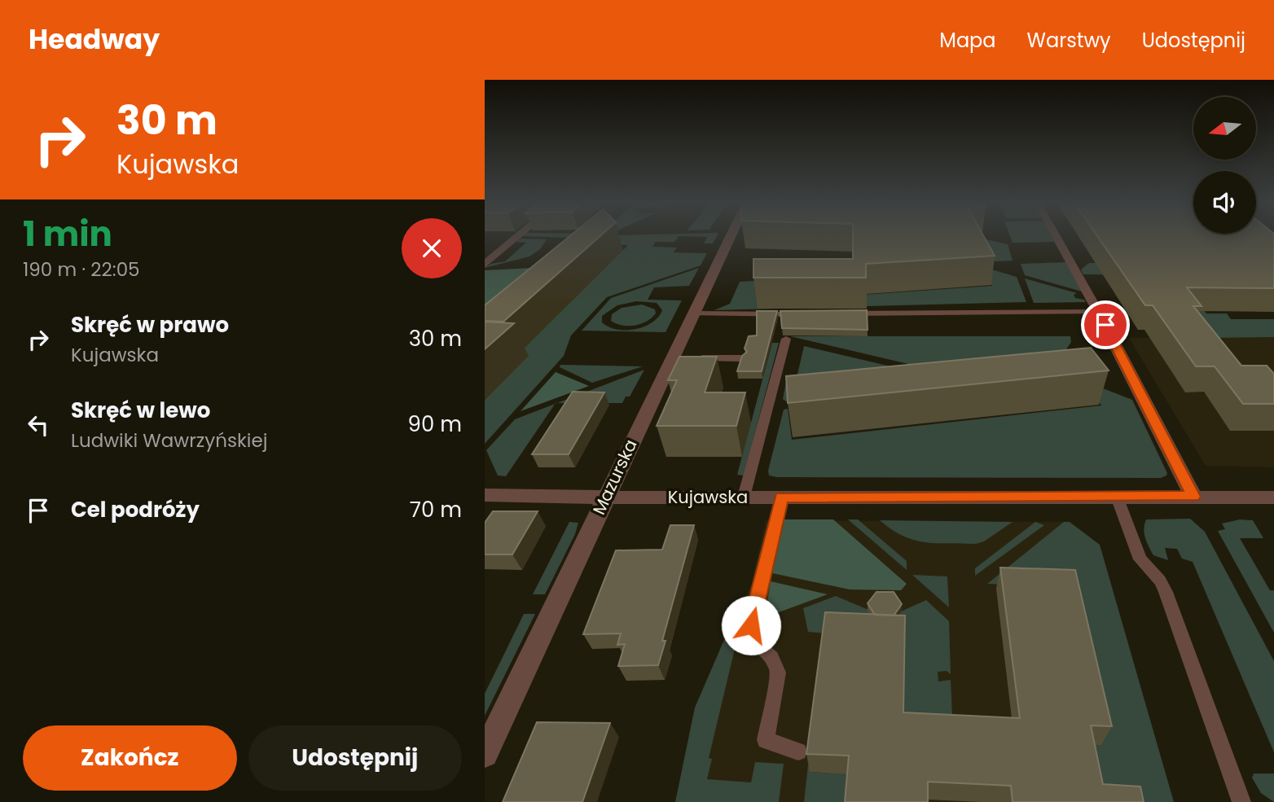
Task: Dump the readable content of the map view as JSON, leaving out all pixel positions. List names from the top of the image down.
{
  "streets": {
    "street": ["Mazurska", "Kujawska"]
  },
  "crossings": [
    ["Mazurska", "Kujawska"]
  ],
  "north": "left",
  "page": {
    "header": "Headway",
    "nav": ["Mapa", "Warstwy", "Udostępnij"],
    "turn": ["30 m", "Kujawska"],
    "heading": ["1 min", "190 m · 22:05"],
    "list": [
      {
        "name": "Skręć w prawo",
        "note": "Kujawska",
        "value": "30 m"
      },
      {
        "name": "Skręć w lewo",
        "note": "Ludwiki Wawrzyńskiej",
        "value": "90 m"
      },
      {
        "name": "Cel podróży",
        "value": "70 m"
      }
    ],
    "buttons": ["Zakończ", "Udostępnij"]
  }
}
